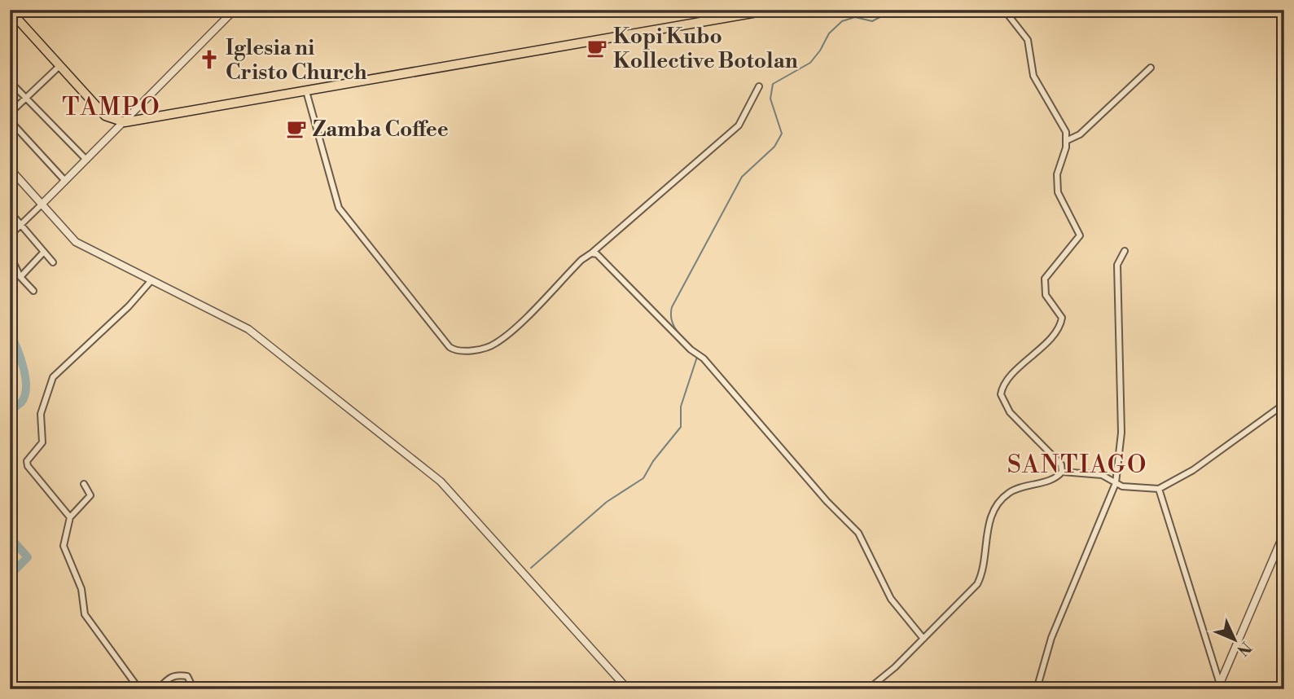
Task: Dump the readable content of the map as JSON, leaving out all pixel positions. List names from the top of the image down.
{
  "districts": ["TAMPO", "SANTIAGO"],
  "places": {
    "cafe": ["Kopi Kubo Kollective Botolan", "Zamba Coffee"],
    "church": ["Iglesia ni Cristo Church"]
  },
  "north": "bottom right"
}
